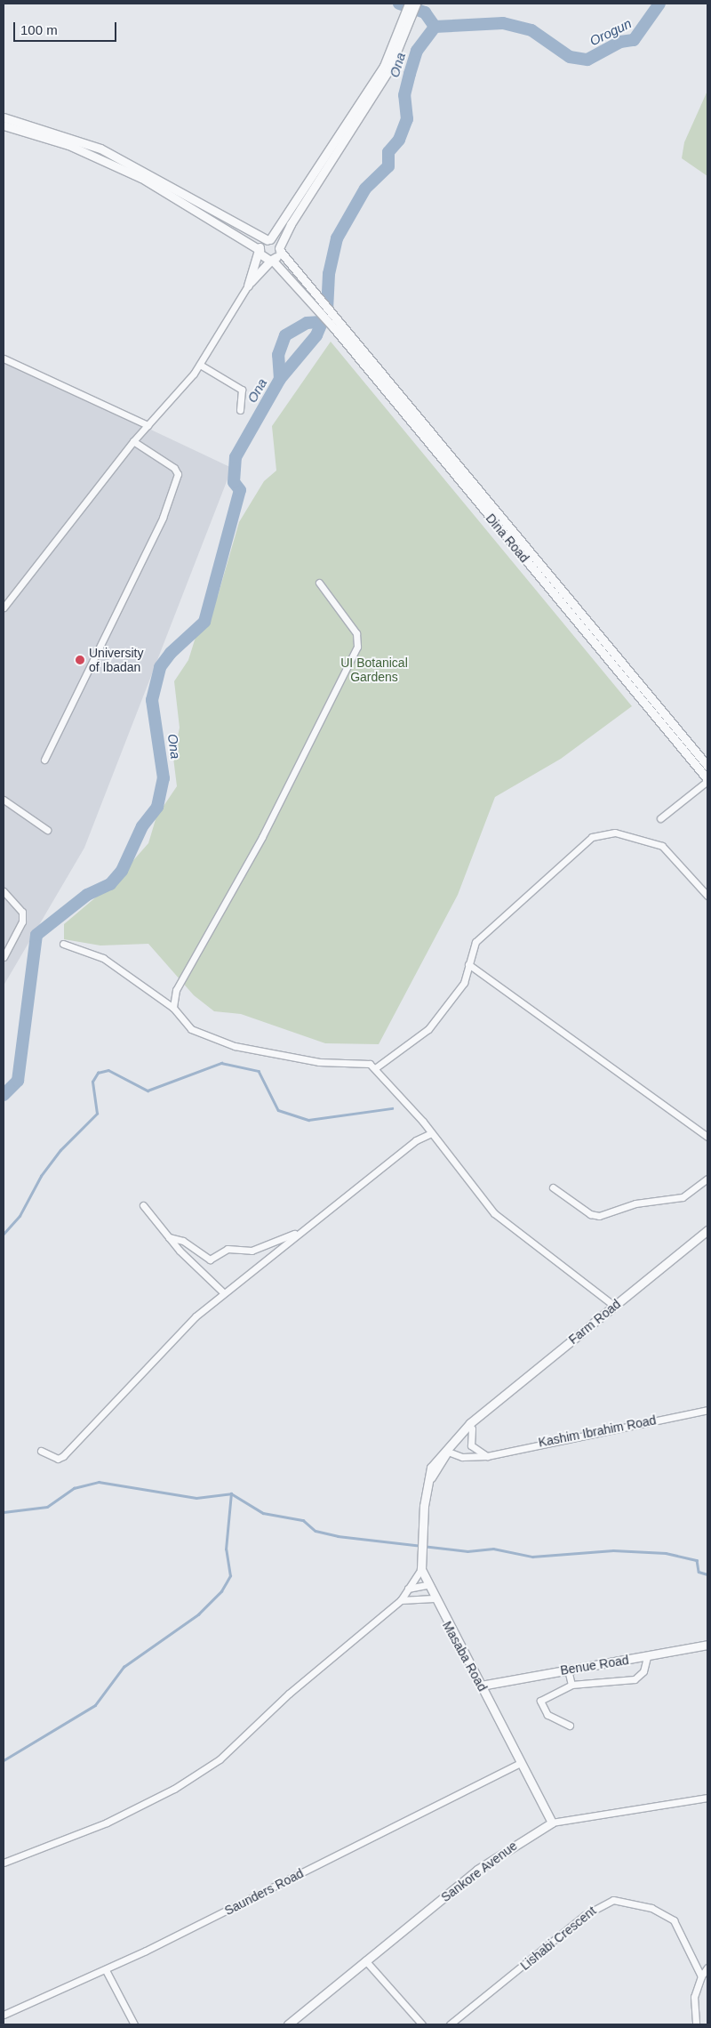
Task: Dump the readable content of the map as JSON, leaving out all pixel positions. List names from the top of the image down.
{
  "streets": {
    "street": [
      "Dina Road",
      "Farm Road",
      "Kashim Ibrahim Road",
      "Masaba Road",
      "Benue Road",
      "Sankore Avenue",
      "Saunders Road",
      "Lishabi Crescent"
    ]
  },
  "crossings": [
    ["Farm Road", "Kashim Ibrahim Road"],
    ["Farm Road", "Masaba Road"],
    ["Masaba Road", "Benue Road"],
    ["Masaba Road", "Sankore Avenue"],
    ["Masaba Road", "Saunders Road"]
  ],
  "water": ["Orogun", "Ona"],
  "parks": ["UI Botanical Gardens"],
  "places": ["University of Ibadan"],
  "scale_bar": "100 m"
}
